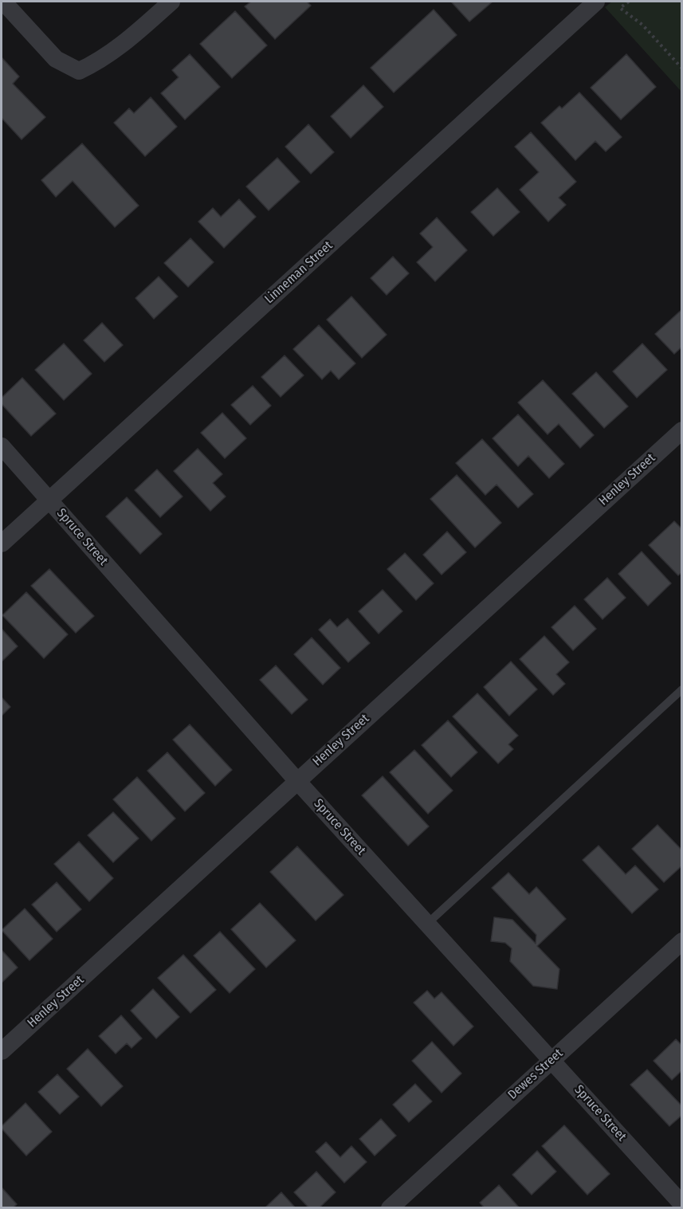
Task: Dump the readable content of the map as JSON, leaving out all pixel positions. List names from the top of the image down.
{
  "streets": {
    "street": [
      "Linneman Street",
      "Henley Street",
      "Spruce Street",
      "Dewes Street"
    ]
  },
  "crossings": [
    ["Linneman Street", "Spruce Street"],
    ["Henley Street", "Spruce Street"],
    ["Spruce Street", "Dewes Street"]
  ]
}
